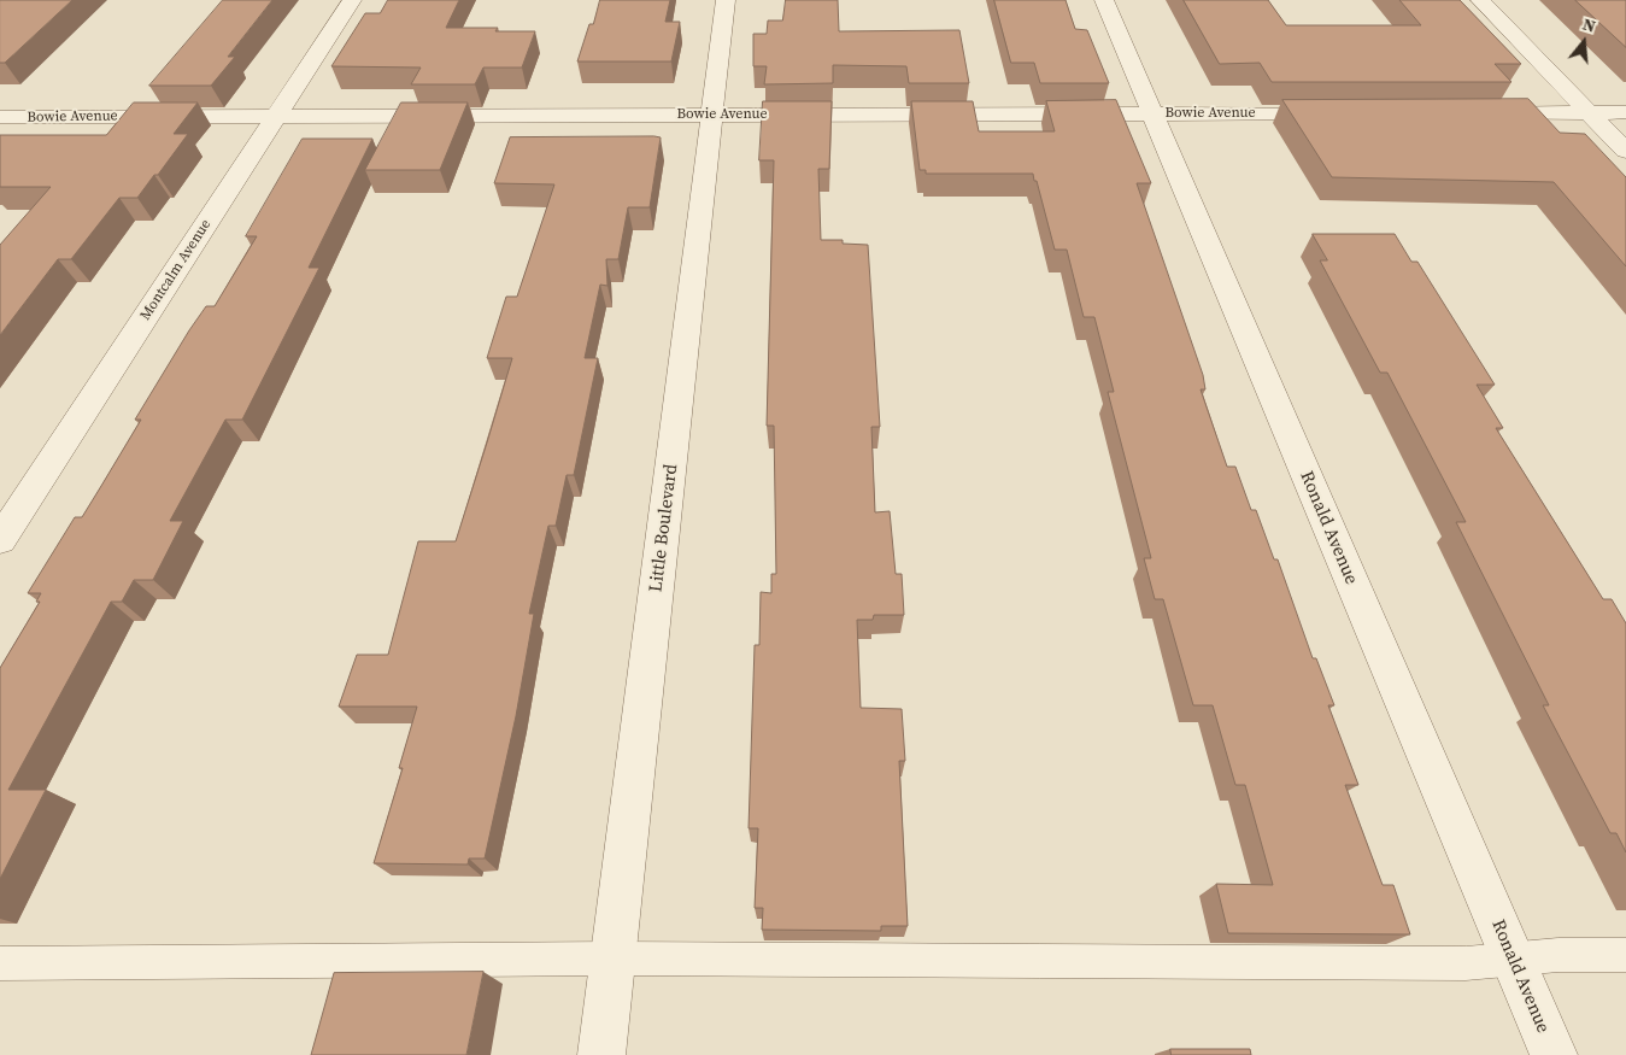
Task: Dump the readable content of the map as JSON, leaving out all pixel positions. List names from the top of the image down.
{
  "streets": {
    "street": [
      "Bowie Avenue",
      "Montcalm Avenue",
      "Little Boulevard",
      "Ronald Avenue"
    ]
  },
  "crossings": [
    ["Bowie Avenue", "Montcalm Avenue"],
    ["Bowie Avenue", "Little Boulevard"],
    ["Bowie Avenue", "Ronald Avenue"]
  ],
  "north": "top"
}
